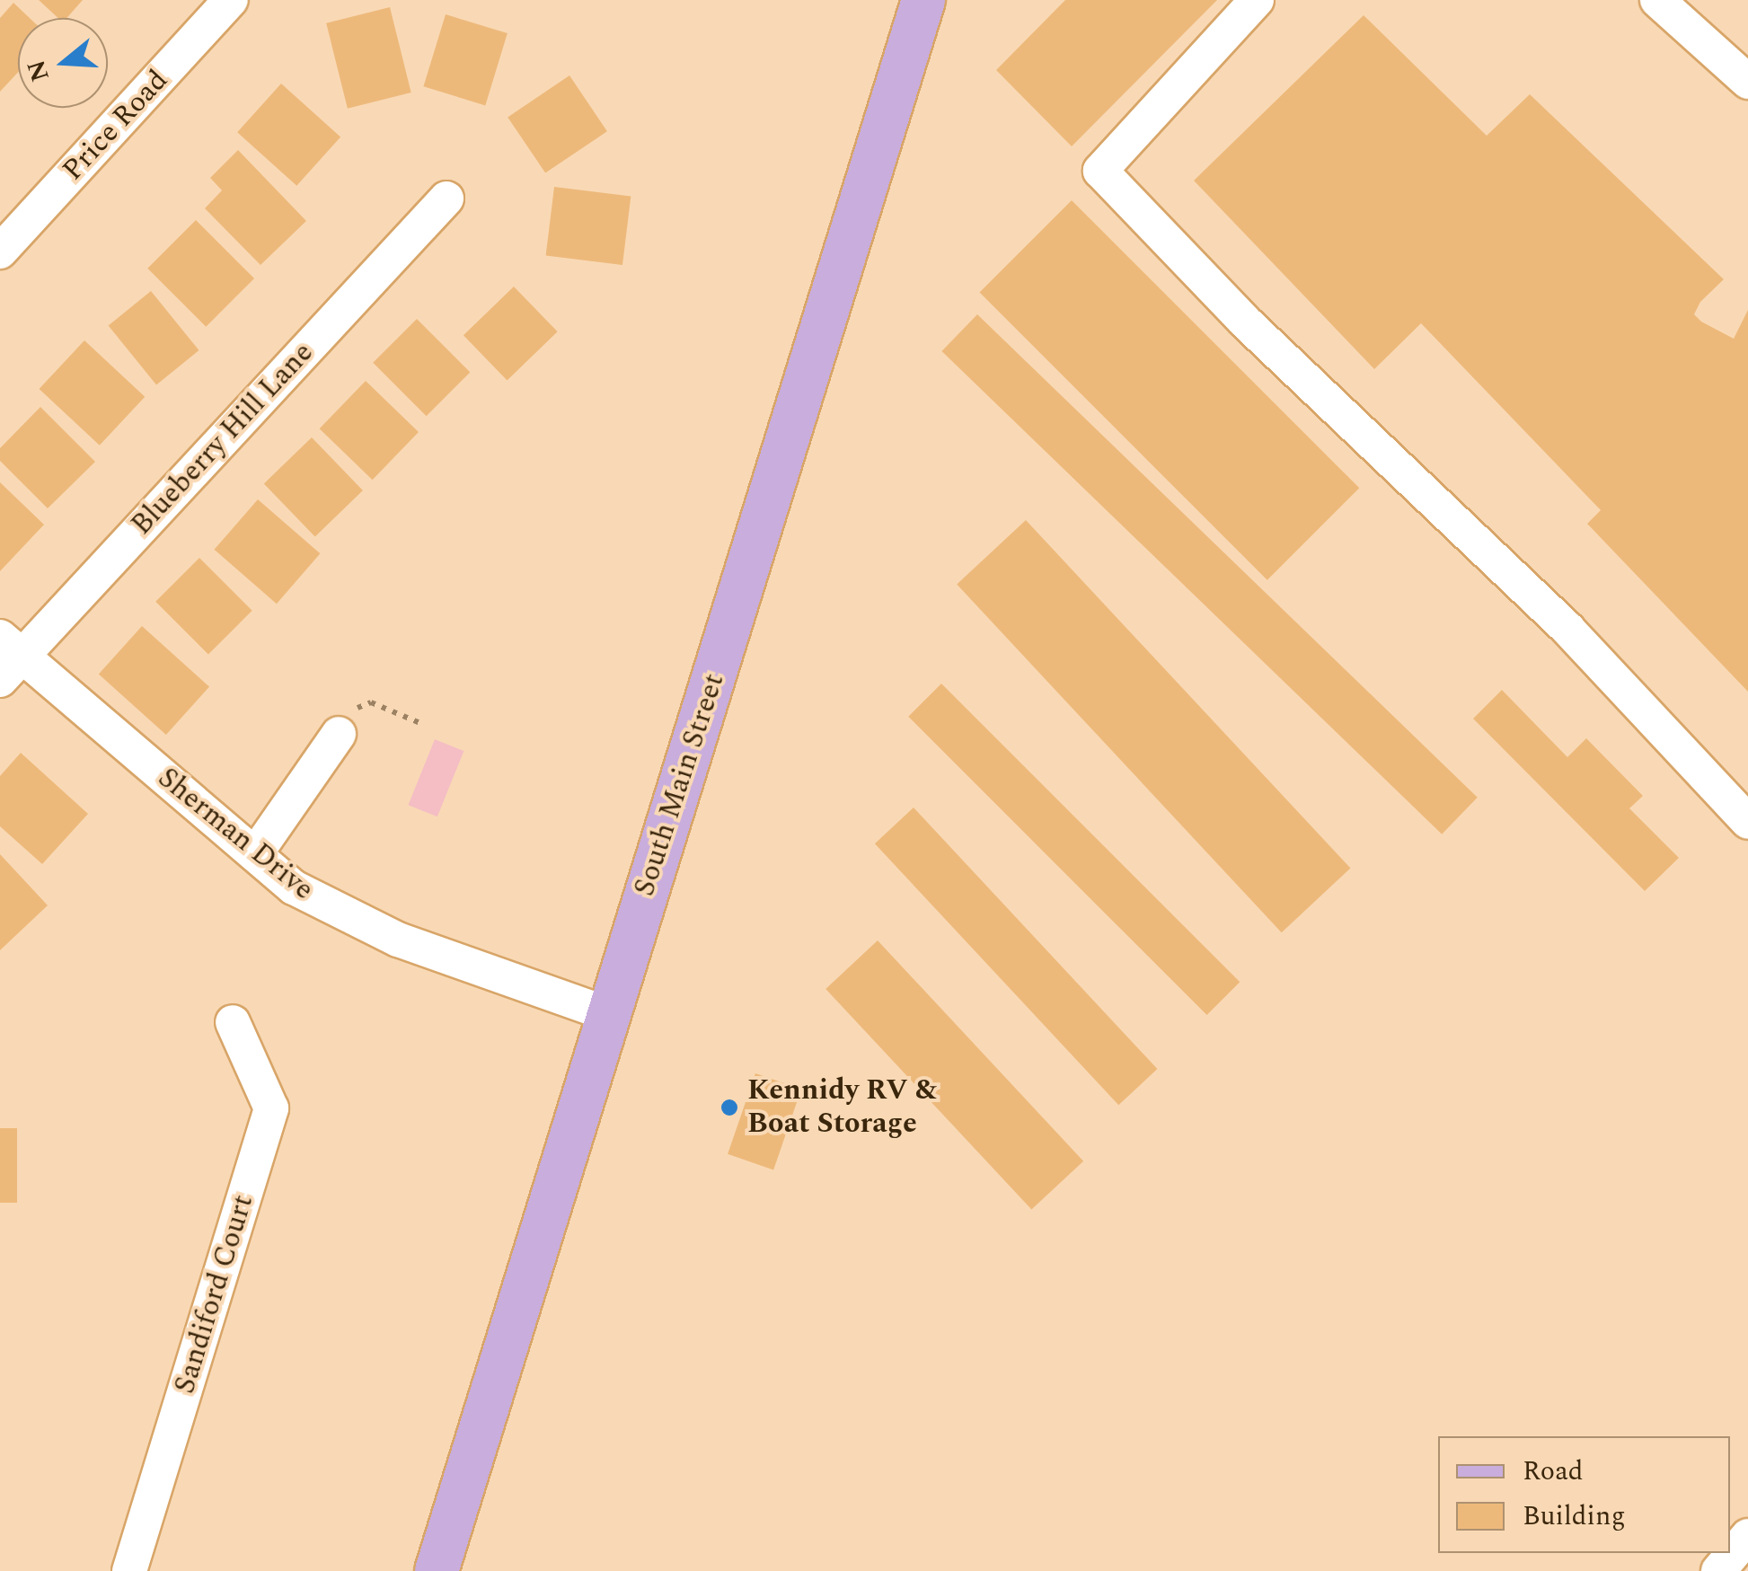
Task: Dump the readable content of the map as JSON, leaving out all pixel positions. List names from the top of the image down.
{
  "streets": {
    "main road": ["South Main Street"],
    "street": [
      "Price Road",
      "Blueberry Hill Lane",
      "Sherman Drive",
      "Sandiford Court"
    ]
  },
  "crossings": [
    ["Blueberry Hill Lane", "Sherman Drive"],
    ["South Main Street", "Sherman Drive"]
  ],
  "places": ["Kennidy RV & Boat Storage"],
  "legend": ["Road", "Building"],
  "north": "left"
}
